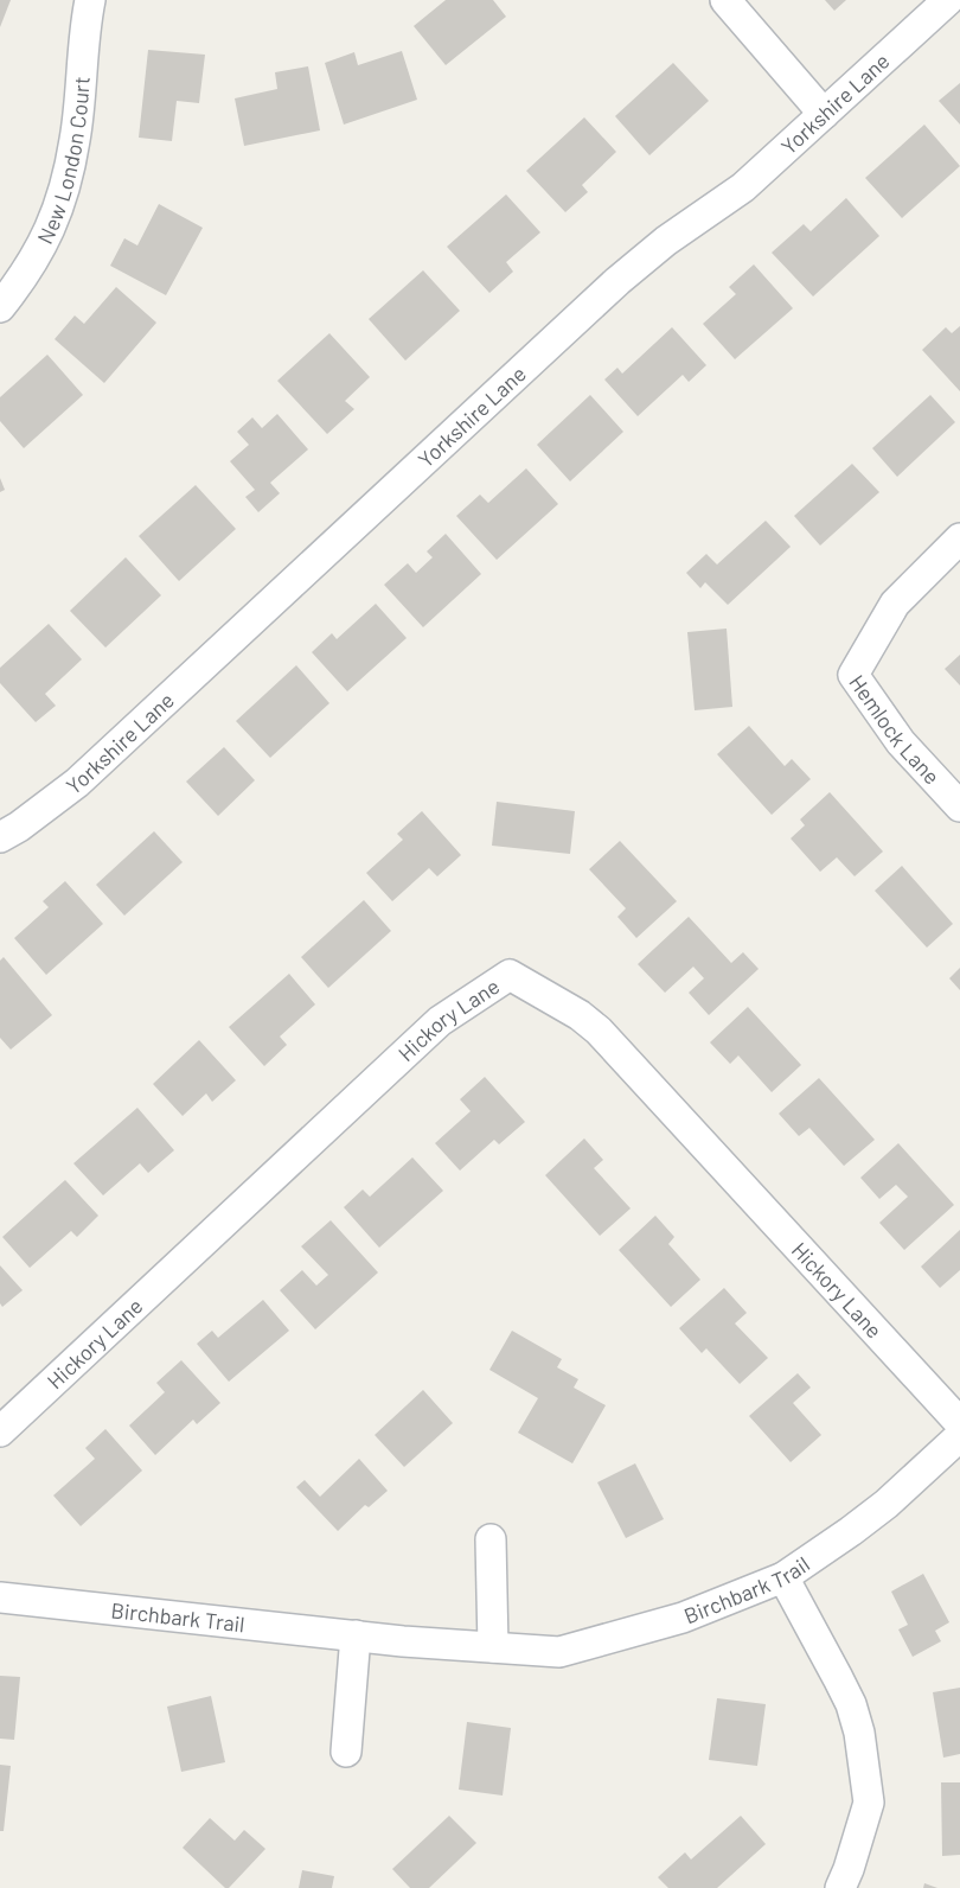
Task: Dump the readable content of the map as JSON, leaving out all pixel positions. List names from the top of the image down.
{
  "streets": {
    "street": [
      "Yorkshire Lane",
      "New London Court",
      "Hemlock Lane",
      "Hickory Lane",
      "Birchbark Trail"
    ]
  }
}
